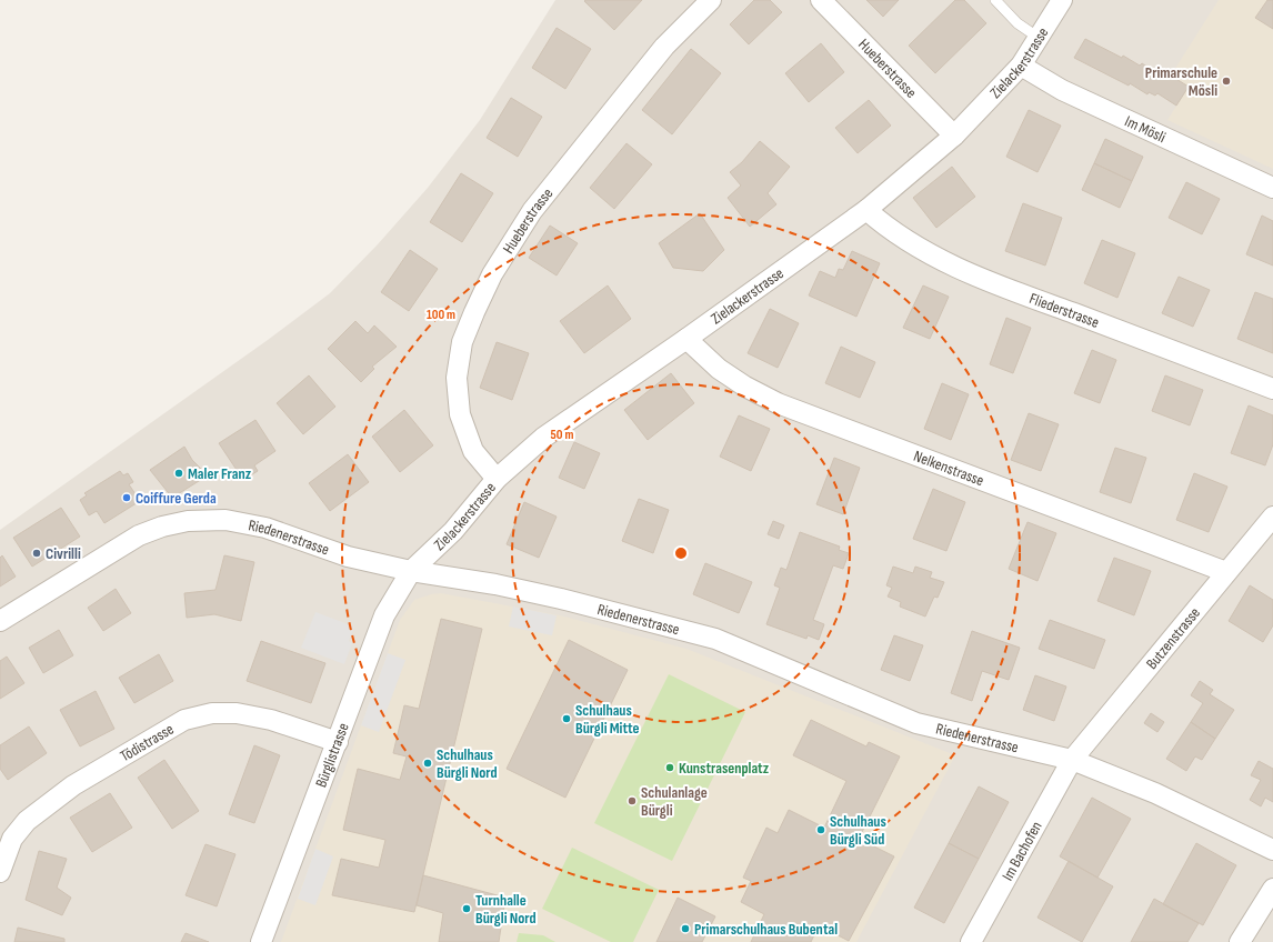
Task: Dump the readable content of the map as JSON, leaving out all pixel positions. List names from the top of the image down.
{
  "streets": {
    "street": [
      "Zielackerstrasse",
      "Hueberstrasse",
      "Im Mösli",
      "Fliederstrasse",
      "Nelkenstrasse",
      "Riedenerstrasse",
      "Butzenstrasse",
      "Tödistrasse",
      "Bürglistrasse",
      "Im Bachofen"
    ]
  },
  "crossings": [
    ["Zielackerstrasse", "Hueberstrasse"],
    ["Zielackerstrasse", "Im Mösli"],
    ["Zielackerstrasse", "Fliederstrasse"],
    ["Zielackerstrasse", "Nelkenstrasse"],
    ["Zielackerstrasse", "Riedenerstrasse"],
    ["Zielackerstrasse", "Bürglistrasse"],
    ["Nelkenstrasse", "Butzenstrasse"],
    ["Riedenerstrasse", "Butzenstrasse"],
    ["Riedenerstrasse", "Bürglistrasse"],
    ["Riedenerstrasse", "Im Bachofen"],
    ["Butzenstrasse", "Im Bachofen"],
    ["Tödistrasse", "Bürglistrasse"]
  ],
  "places": [
    "Primarschule Mösli",
    "Maler Franz",
    "Coiffure Gerda",
    "Civrilli",
    "Schulhaus Bürgli Mitte",
    "Schulhaus Bürgli Nord",
    "Kunstrasenplatz",
    "Schulanlage Bürgli",
    "Schulhaus Bürgli Süd",
    "Turnhalle Bürgli Nord",
    "Primarschulhaus Bubental"
  ],
  "rings": ["100 m", "50 m"]
}
